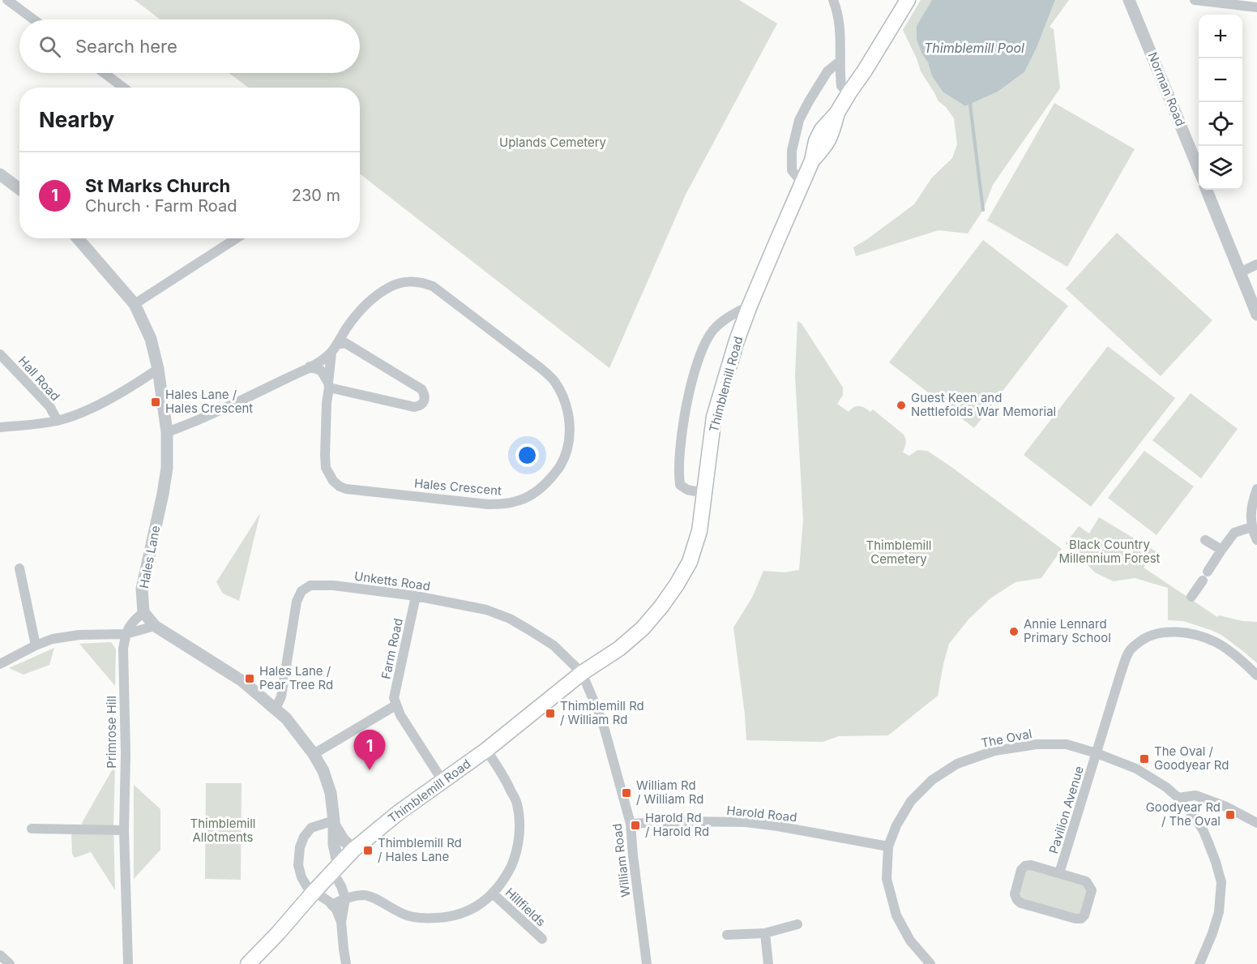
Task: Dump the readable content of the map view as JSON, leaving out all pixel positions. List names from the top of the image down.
{
  "streets": {
    "main road": ["Thimblemill Road"],
    "street": [
      "Norman Road",
      "Hall Road",
      "Hales Crescent",
      "Hales Lane",
      "Unketts Road",
      "Farm Road",
      "Primrose Hill",
      "The Oval",
      "Pavilion Avenue",
      "Harold Road",
      "William Road",
      "Hillfields"
    ]
  },
  "crossings": [
    ["Thimblemill Road", "Unketts Road"],
    ["Thimblemill Road", "William Road"],
    ["Thimblemill Road", "Hillfields"],
    ["Hales Crescent", "Hales Lane"],
    ["Unketts Road", "Farm Road"],
    ["Unketts Road", "William Road"],
    ["The Oval", "Pavilion Avenue"],
    ["The Oval", "Harold Road"],
    ["Harold Road", "William Road"]
  ],
  "water": ["Thimblemill Pool"],
  "parks": [
    "Uplands Cemetery",
    "Black Country Millennium Forest",
    "Thimblemill Cemetery",
    "Thimblemill Allotments"
  ],
  "places": {
    "transit": [
      "Hales Lane / Hales Crescent",
      "Hales Lane / Pear Tree Rd",
      "Thimblemill Rd / William Rd",
      "The Oval / Goodyear Rd",
      "William Rd / William Rd",
      "Goodyear Rd / The Oval",
      "Harold Rd / Harold Rd",
      "Thimblemill Rd / Hales Lane"
    ],
    "other": ["Guest Keen and Nettlefolds War Memorial", "Annie Lennard Primary School"]
  },
  "page": {
    "map_buttons": ["+", "−"],
    "search": "Search here",
    "heading": "Nearby",
    "list": [
      {
        "mark": "1",
        "name": "St Marks Church",
        "note": "Church · Farm Road",
        "value": "230 m"
      }
    ],
    "pins": "1"
  }
}
